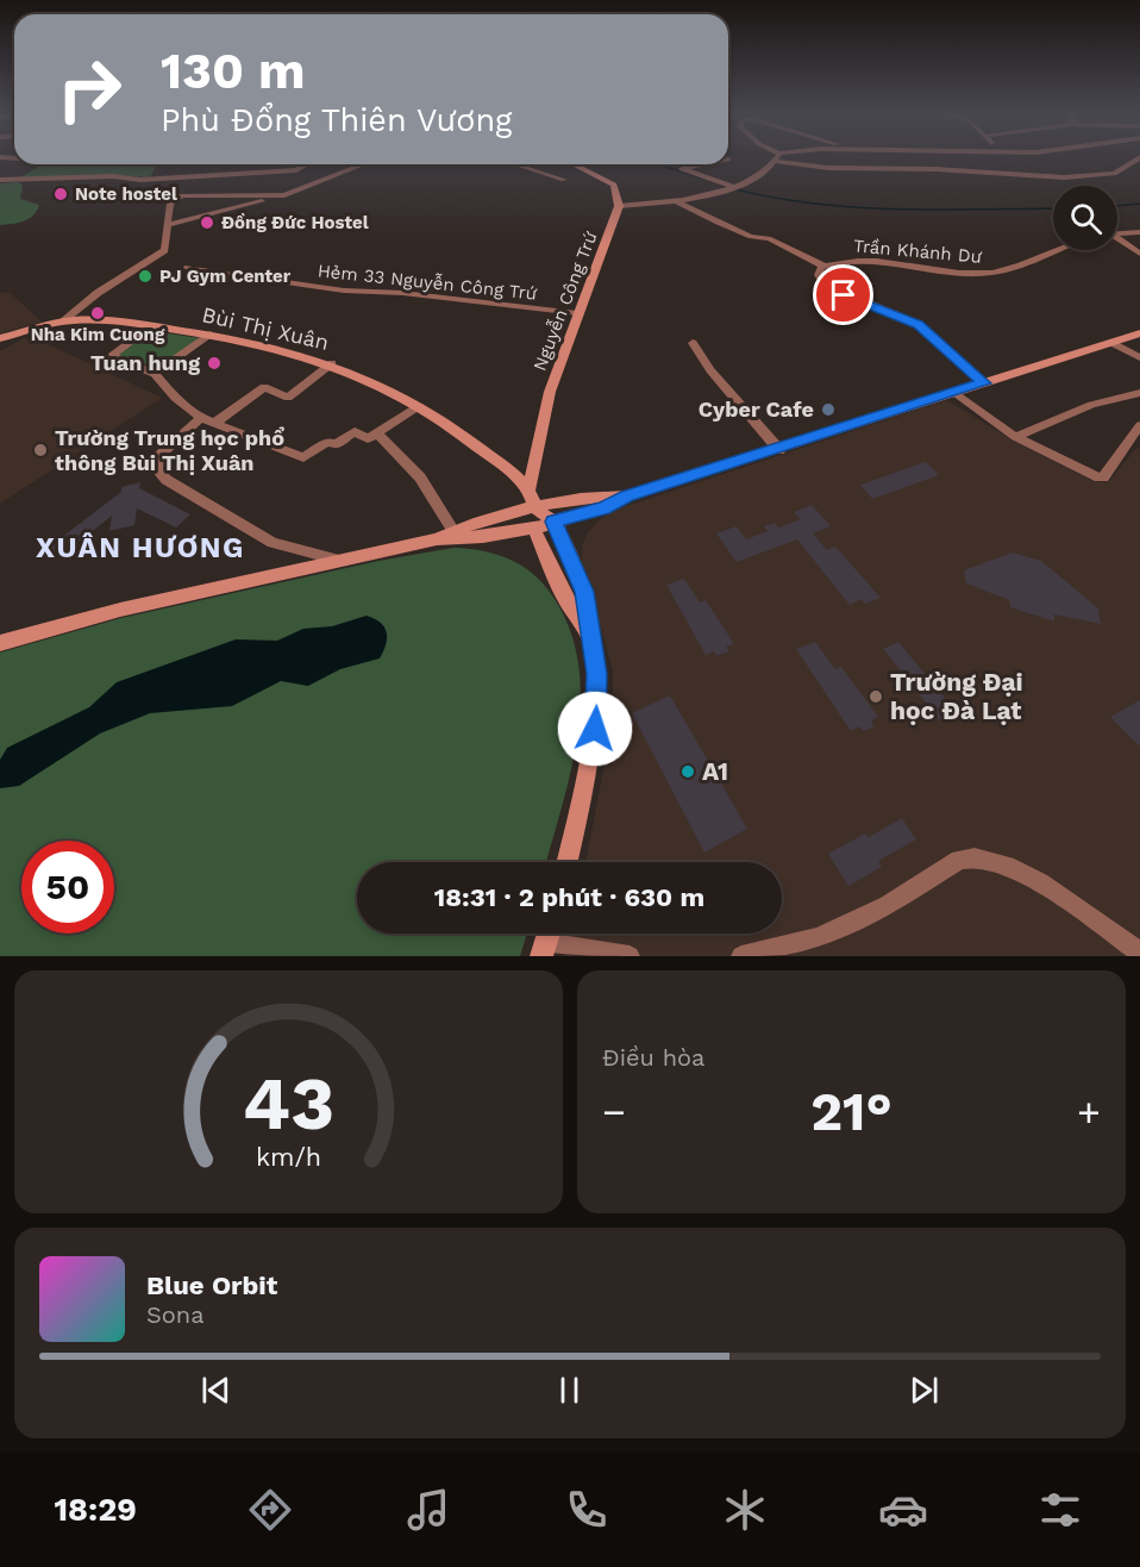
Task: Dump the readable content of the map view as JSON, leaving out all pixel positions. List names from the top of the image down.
{
  "streets": {
    "main road": ["Nguyễn Công Trứ", "Bùi Thị Xuân"],
    "street": ["Trần Khánh Dư", "Hẻm 33 Nguyễn Công Trứ"]
  },
  "crossings": [
    ["Hẻm 33 Nguyễn Công Trứ", "Nguyễn Công Trứ"],
    ["Nguyễn Công Trứ", "Bùi Thị Xuân"]
  ],
  "districts": ["XUÂN HƯƠNG"],
  "places": [
    "Note hostel",
    "Đồng Đức Hostel",
    "PJ Gym Center",
    "Nha Kim Cuong",
    "Tuan hung",
    "Cyber Cafe",
    "Trường Trung học phổ thông Bùi Thị Xuân",
    "Trường Đại học Đà Lạt",
    "A1"
  ],
  "page": {
    "turn": ["130 m", "Phù Đổng Thiên Vương"],
    "limit": "50",
    "trip": "18:31 · 2 phút · 630 m",
    "tile": "Điều hòa",
    "heat": ["−", "21°", "+"],
    "song": ["Blue Orbit", "Sona"],
    "tabs": "18:29",
    "gauge": ["43", "km/h"]
  }
}
